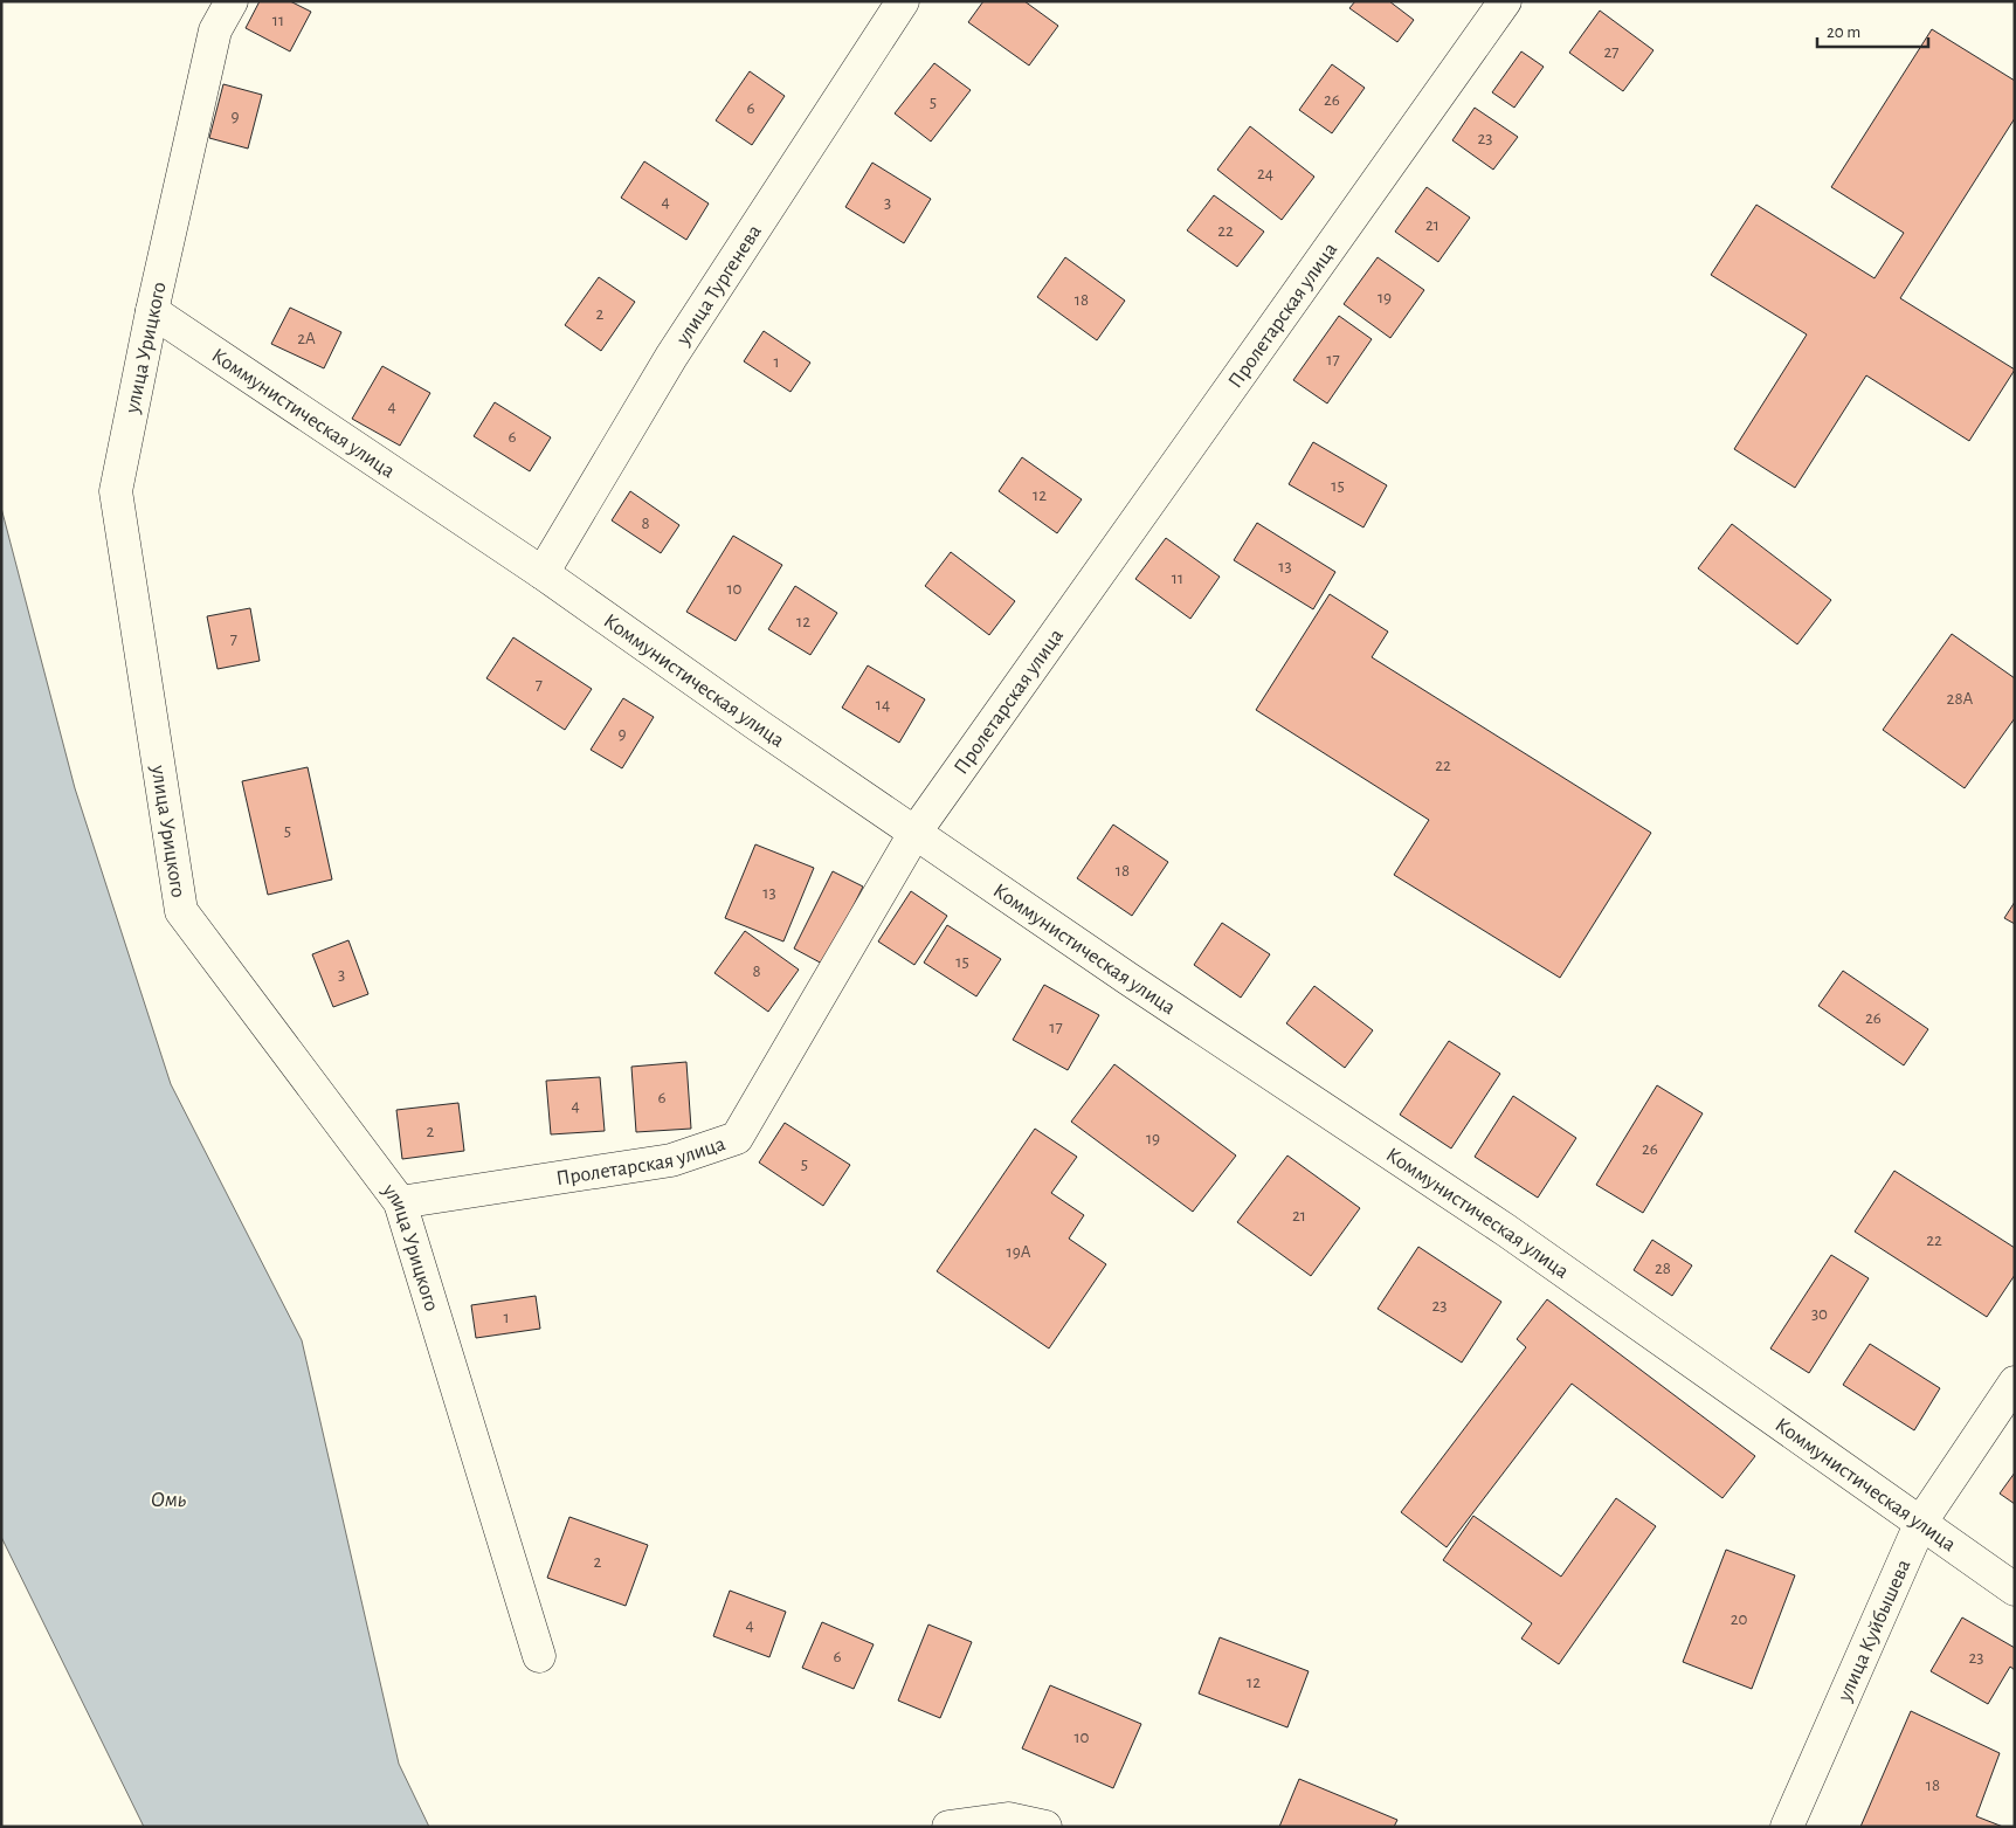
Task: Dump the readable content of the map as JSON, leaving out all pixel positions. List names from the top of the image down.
{
  "streets": {
    "street": [
      "улица Тургенева",
      "Пролетарская улица",
      "улица Урицкого",
      "Коммунистическая улица",
      "улица Куйбышева"
    ]
  },
  "crossings": [
    ["улица Тургенева", "Коммунистическая улица"],
    ["Пролетарская улица", "улица Урицкого"],
    ["Пролетарская улица", "Коммунистическая улица"],
    ["улица Урицкого", "Коммунистическая улица"],
    ["Коммунистическая улица", "улица Куйбышева"]
  ],
  "water": ["Омь"],
  "house_numbers": [
    "11",
    "27",
    "26",
    "5",
    "6",
    "9",
    "23",
    "24",
    "4",
    "3",
    "21",
    "22",
    "19",
    "18",
    "2",
    "2А",
    "17",
    "1",
    "4",
    "6",
    "15",
    "12",
    "8",
    "13",
    "11",
    "10",
    "12",
    "7",
    "7",
    "28А",
    "14",
    "9",
    "22",
    "5",
    "18",
    "13",
    "15",
    "8",
    "3",
    "26",
    "17",
    "6",
    "4",
    "2",
    "19",
    "26",
    "5",
    "21",
    "22",
    "19А",
    "28",
    "23",
    "30",
    "1",
    "2",
    "20",
    "4",
    "6",
    "23",
    "12",
    "10",
    "18"
  ],
  "scale_bar": "20 m"
}
